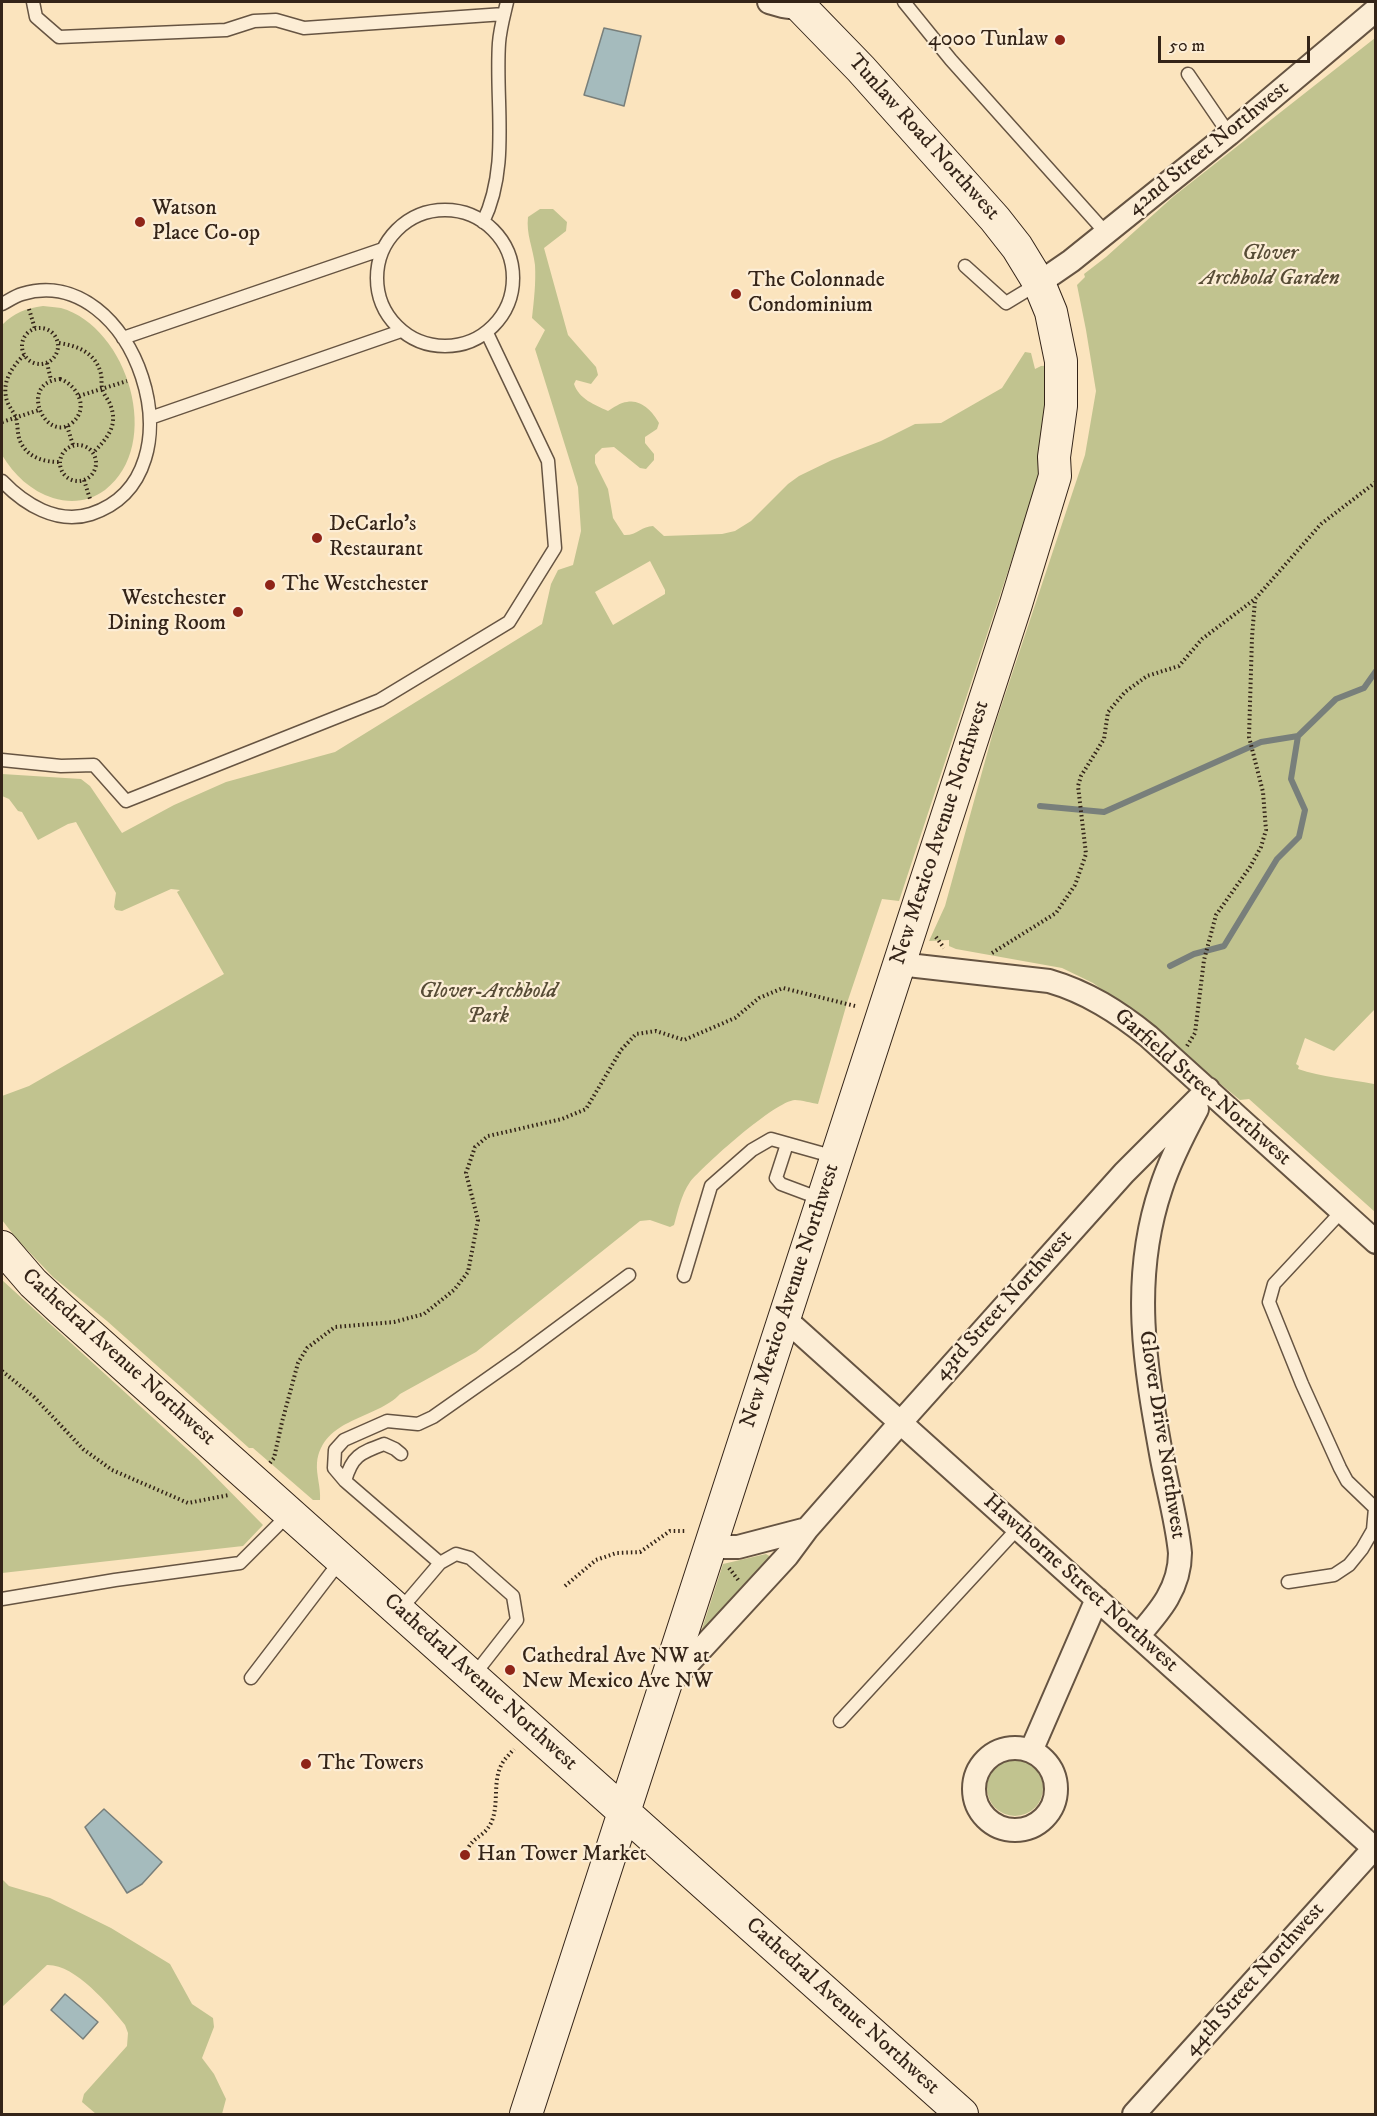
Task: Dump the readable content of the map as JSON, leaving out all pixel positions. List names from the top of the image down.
{
  "streets": {
    "street": [
      "Tunlaw Road Northwest",
      "42nd Street Northwest",
      "New Mexico Avenue Northwest",
      "Garfield Street Northwest",
      "43rd Street Northwest",
      "Cathedral Avenue Northwest",
      "Glover Drive Northwest",
      "Hawthorne Street Northwest",
      "44th Street Northwest"
    ]
  },
  "crossings": [
    ["Tunlaw Road Northwest", "42nd Street Northwest"],
    ["Tunlaw Road Northwest", "New Mexico Avenue Northwest"],
    ["42nd Street Northwest", "New Mexico Avenue Northwest"],
    ["New Mexico Avenue Northwest", "Garfield Street Northwest"],
    ["New Mexico Avenue Northwest", "43rd Street Northwest"],
    ["New Mexico Avenue Northwest", "Cathedral Avenue Northwest"],
    ["New Mexico Avenue Northwest", "Hawthorne Street Northwest"],
    ["Garfield Street Northwest", "43rd Street Northwest"],
    ["Garfield Street Northwest", "Glover Drive Northwest"],
    ["43rd Street Northwest", "Glover Drive Northwest"],
    ["43rd Street Northwest", "Hawthorne Street Northwest"],
    ["Glover Drive Northwest", "Hawthorne Street Northwest"],
    ["Hawthorne Street Northwest", "44th Street Northwest"]
  ],
  "parks": ["Glover Archbold Garden", "Glover-Archbold Park"],
  "places": [
    "4000 Tunlaw",
    "Watson Place Co-op",
    "The Colonnade Condominium",
    "DeCarlo's Restaurant",
    "The Westchester",
    "Westchester Dining Room",
    "Cathedral Ave NW at New Mexico Ave NW",
    "The Towers",
    "Han Tower Market"
  ],
  "scale_bar": "50 m"
}
